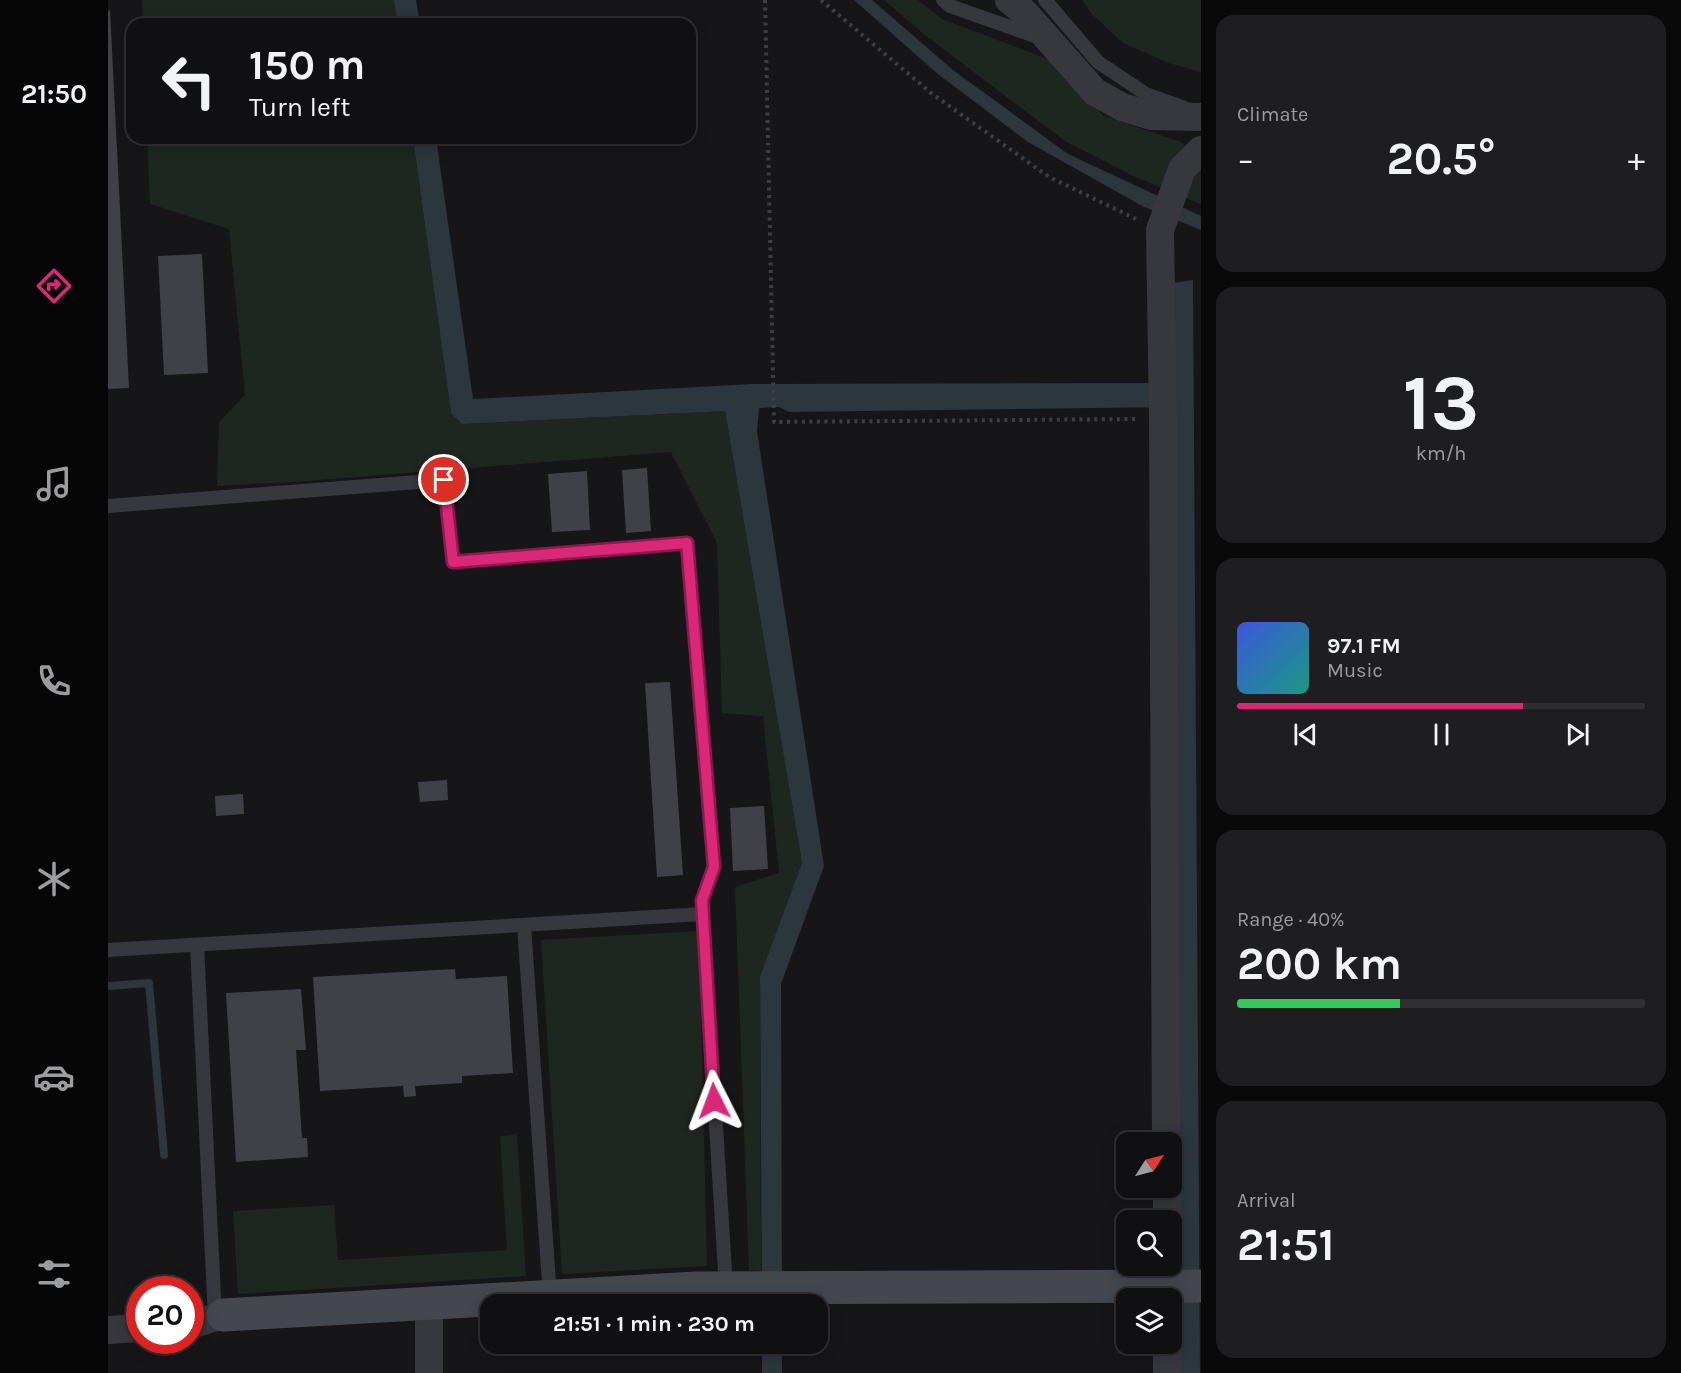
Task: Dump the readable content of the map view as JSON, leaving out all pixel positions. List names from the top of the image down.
{
  "north": "top right",
  "page": {
    "tabs": "21:50",
    "tile": [
      "Climate",
      ["13", "km/h"],
      ["Range · 40%", "200 km"],
      ["Arrival", "21:51"]
    ],
    "turn": ["150 m", "Turn left"],
    "heat": ["−", "20.5°", "+"],
    "song": ["97.1 FM", "Music"],
    "limit": "20",
    "trip": "21:51 · 1 min · 230 m"
  }
}
